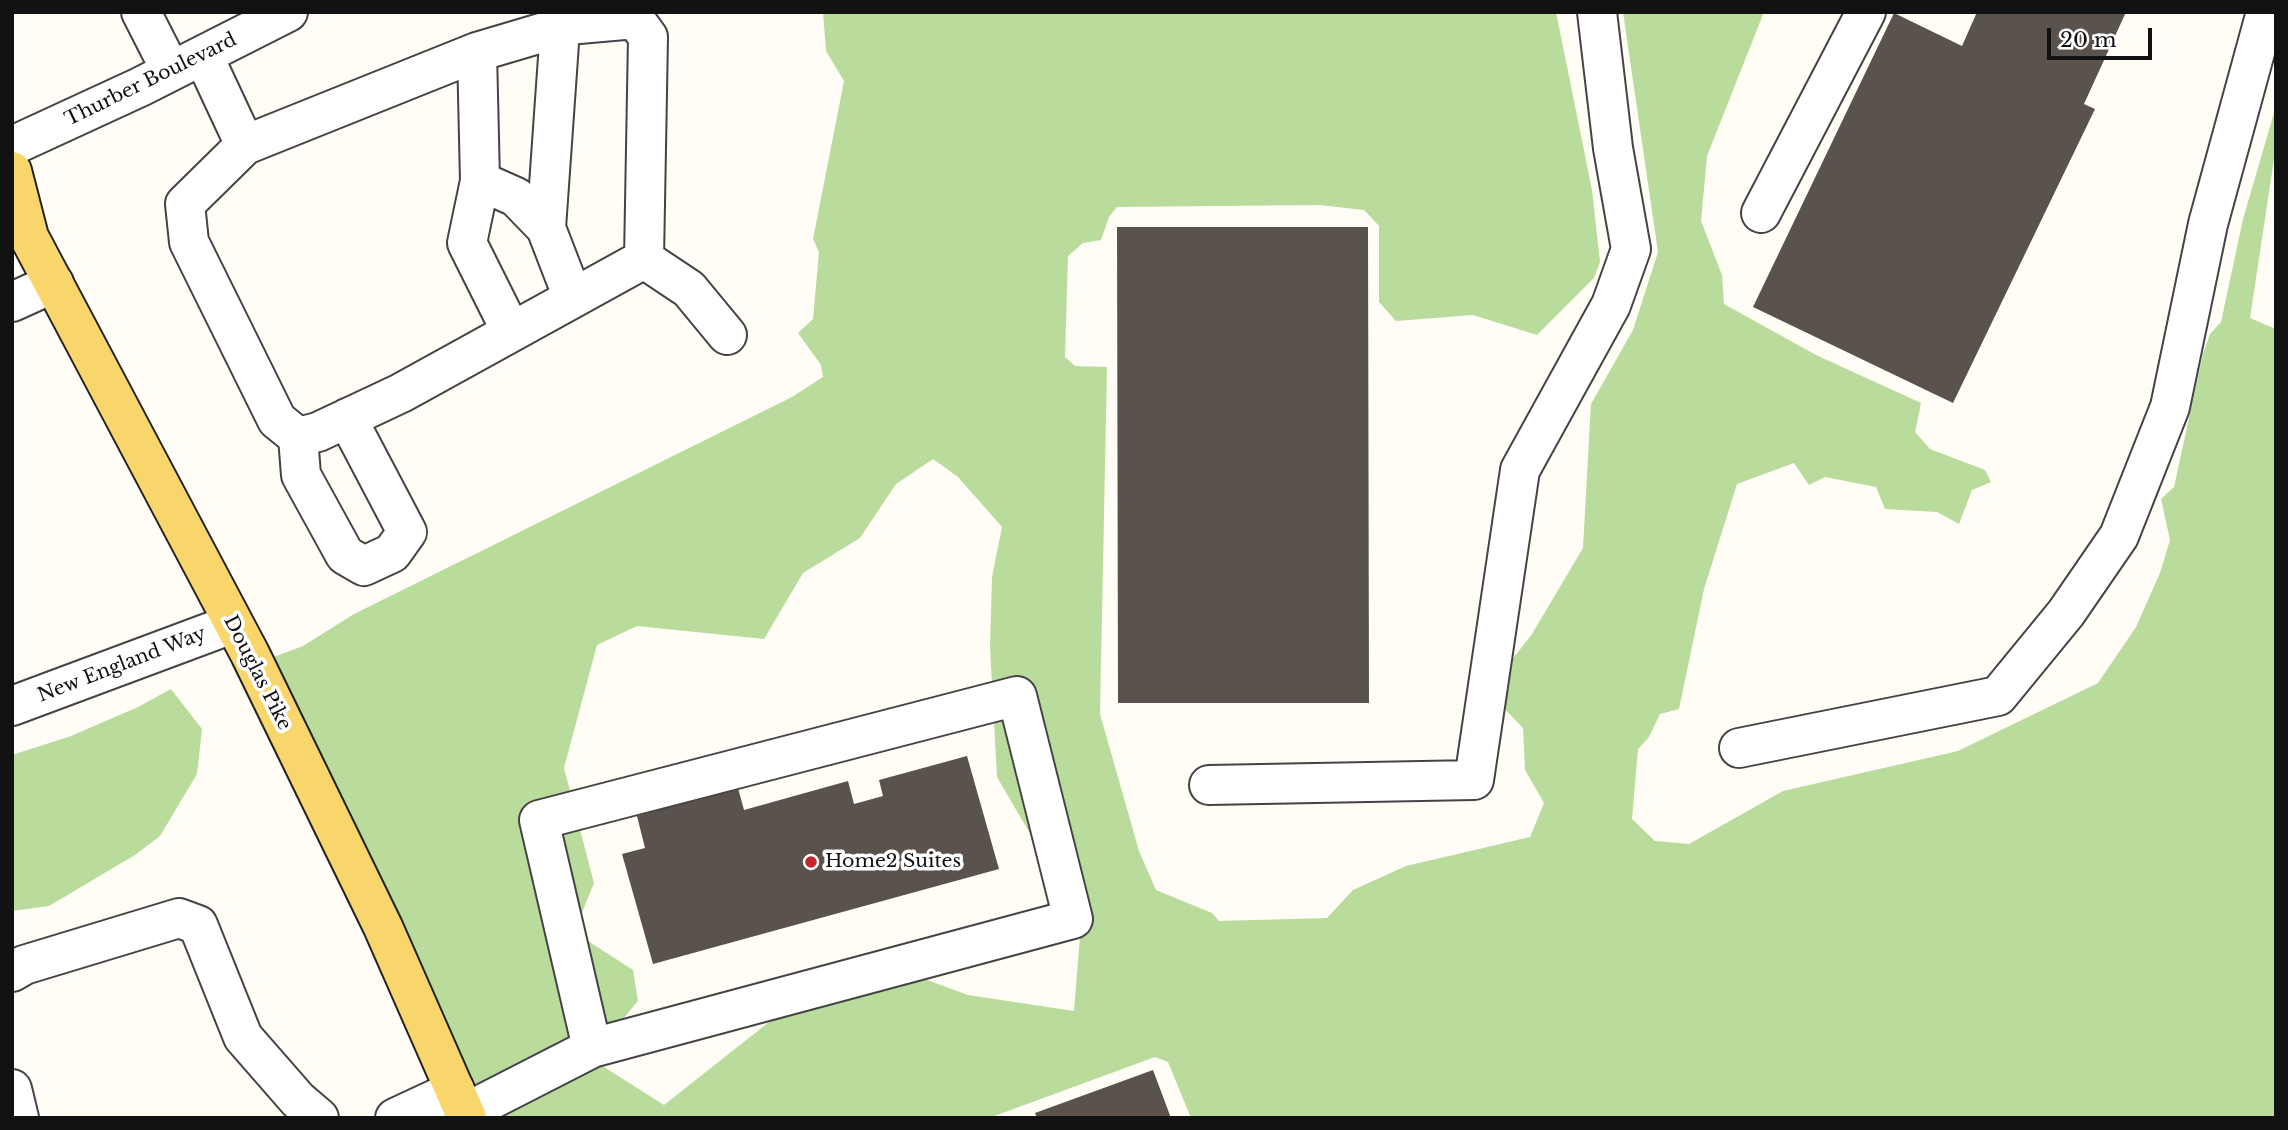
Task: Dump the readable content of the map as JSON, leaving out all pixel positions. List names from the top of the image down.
{
  "streets": {
    "main road": ["Douglas Pike"],
    "street": ["Thurber Boulevard", "New England Way"]
  },
  "crossings": [
    ["New England Way", "Douglas Pike"]
  ],
  "places": ["Home2 Suites"],
  "scale_bar": "20 m"
}
